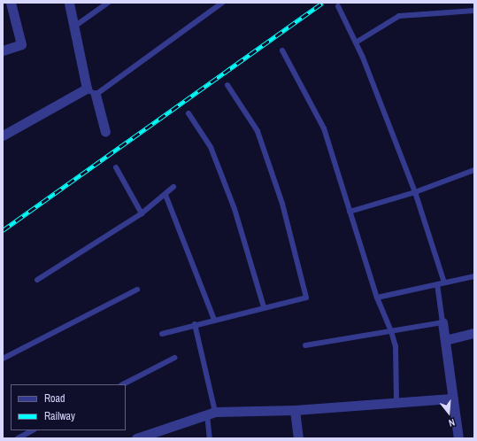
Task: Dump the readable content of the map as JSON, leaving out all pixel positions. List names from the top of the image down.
{
  "legend": ["Road", "Railway"],
  "north": "bottom"
}
